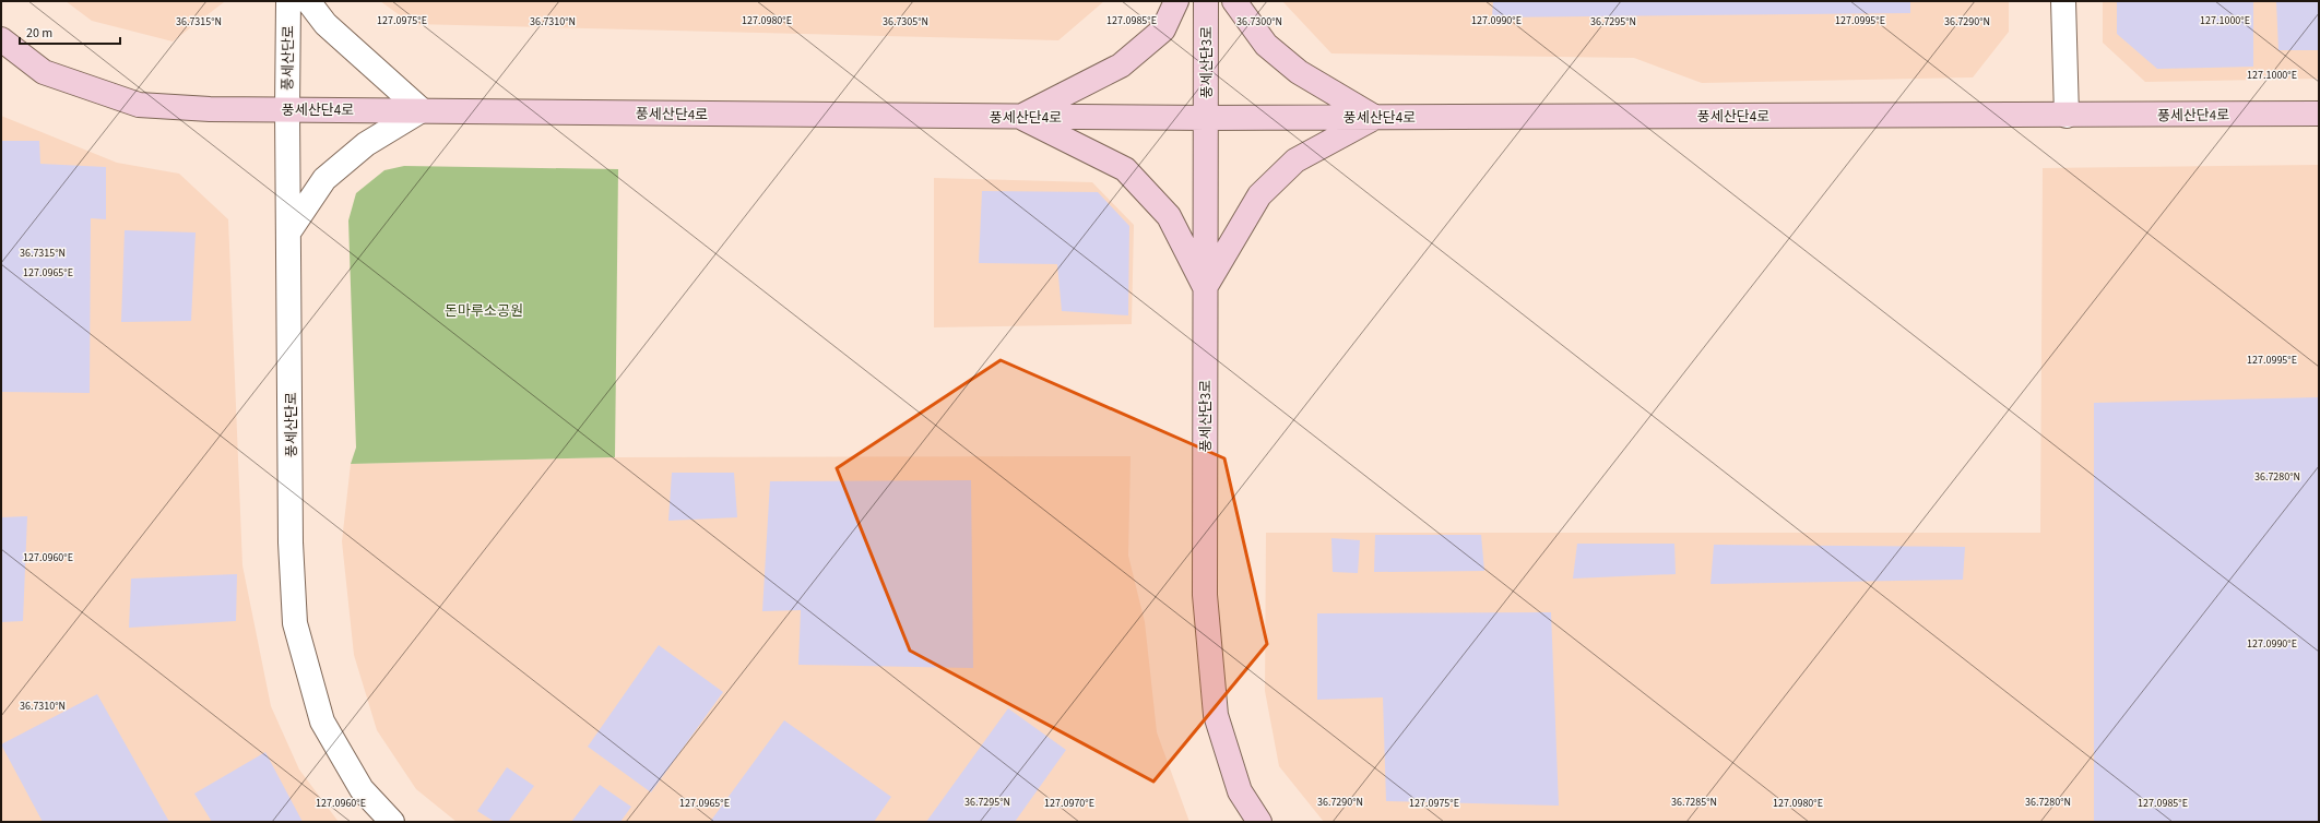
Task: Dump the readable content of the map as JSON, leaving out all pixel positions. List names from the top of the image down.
{
  "streets": {
    "street": ["풍세산단로", "풍세산단3로", "풍세산단4로"]
  },
  "crossings": [
    ["풍세산단로", "풍세산단4로"],
    ["풍세산단3로", "풍세산단4로"]
  ],
  "parks": ["돈마루소공원"],
  "scale_bar": "20 m",
  "coordinates": [
    "127.0975°E",
    "127.0980°E",
    "127.0990°E",
    "127.0995°E",
    "127.1000°E",
    "127.0985°E",
    "36.7315°N",
    "36.7310°N",
    "36.7305°N",
    "36.7300°N",
    "36.7295°N",
    "36.7290°N",
    "127.0965°E",
    "36.7280°N",
    "127.0960°E",
    "36.7285°N",
    "127.0970°E"
  ]
}
